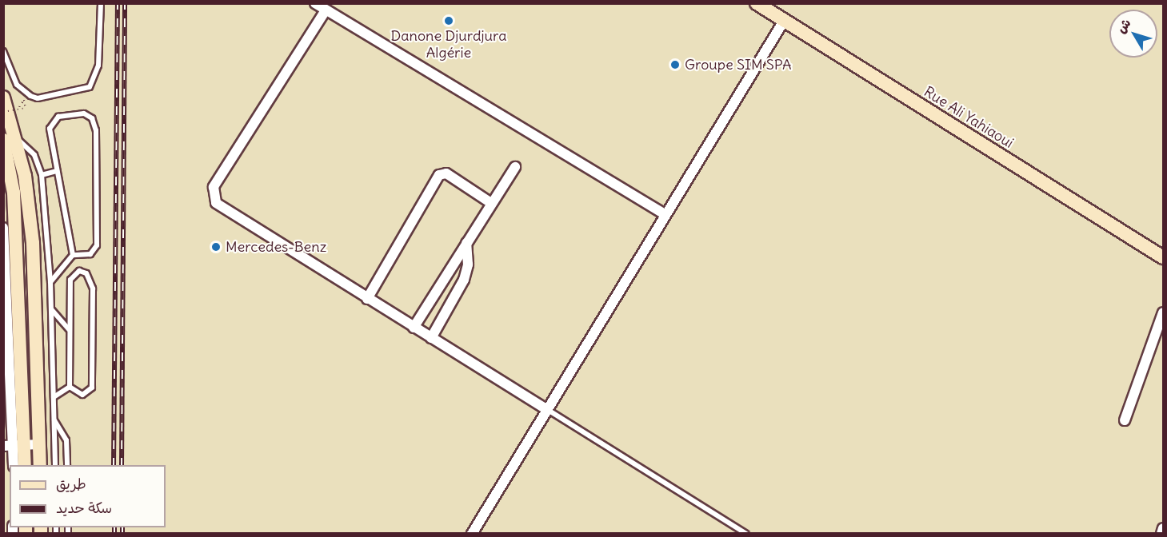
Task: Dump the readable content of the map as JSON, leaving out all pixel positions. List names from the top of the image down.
{
  "streets": {
    "main road": ["Rue Ali Yahiaoui"]
  },
  "places": ["Danone Djurdjura Algérie", "Groupe SIM SPA", "Mercedes-Benz"],
  "legend": ["طريق", "سكة حديد"],
  "north": "top left"
}
